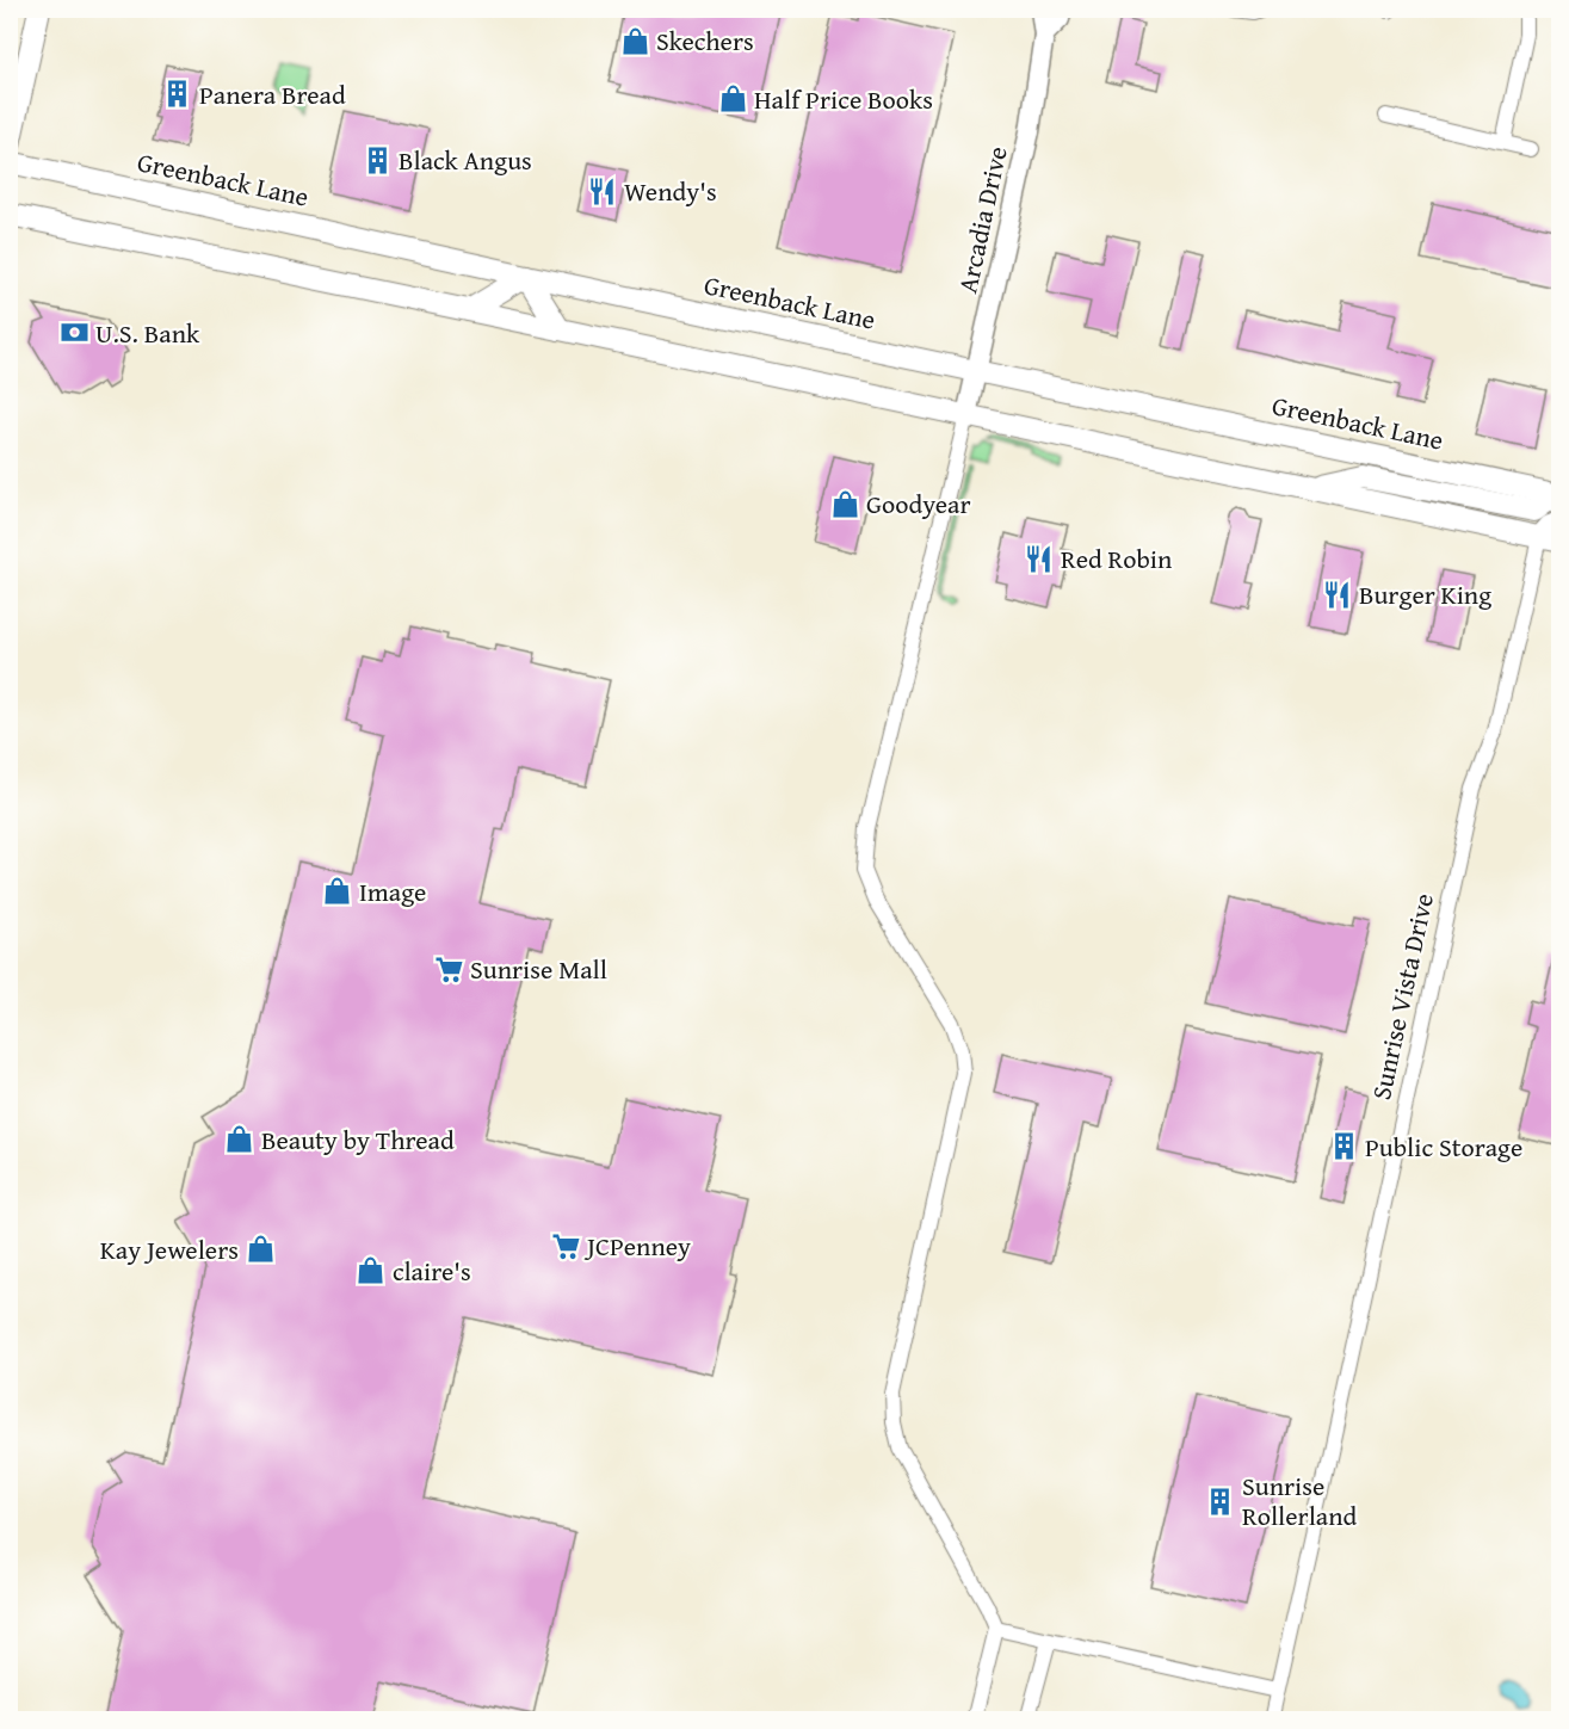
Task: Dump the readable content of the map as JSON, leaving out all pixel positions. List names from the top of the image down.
{
  "streets": {
    "main road": ["Greenback Lane"],
    "street": ["Arcadia Drive", "Sunrise Vista Drive"]
  },
  "crossings": [
    ["Greenback Lane", "Arcadia Drive"]
  ],
  "places": {
    "shop": [
      "Skechers",
      "Half Price Books",
      "Goodyear",
      "Image",
      "Beauty by Thread",
      "Kay Jewelers",
      "claire's"
    ],
    "building": [
      "Panera Bread",
      "Black Angus",
      "Public Storage",
      "Sunrise Rollerland"
    ],
    "restaurant": ["Wendy's", "Red Robin", "Burger King"],
    "bank": ["U.S. Bank"],
    "supermarket": ["Sunrise Mall", "JCPenney"]
  }
}
